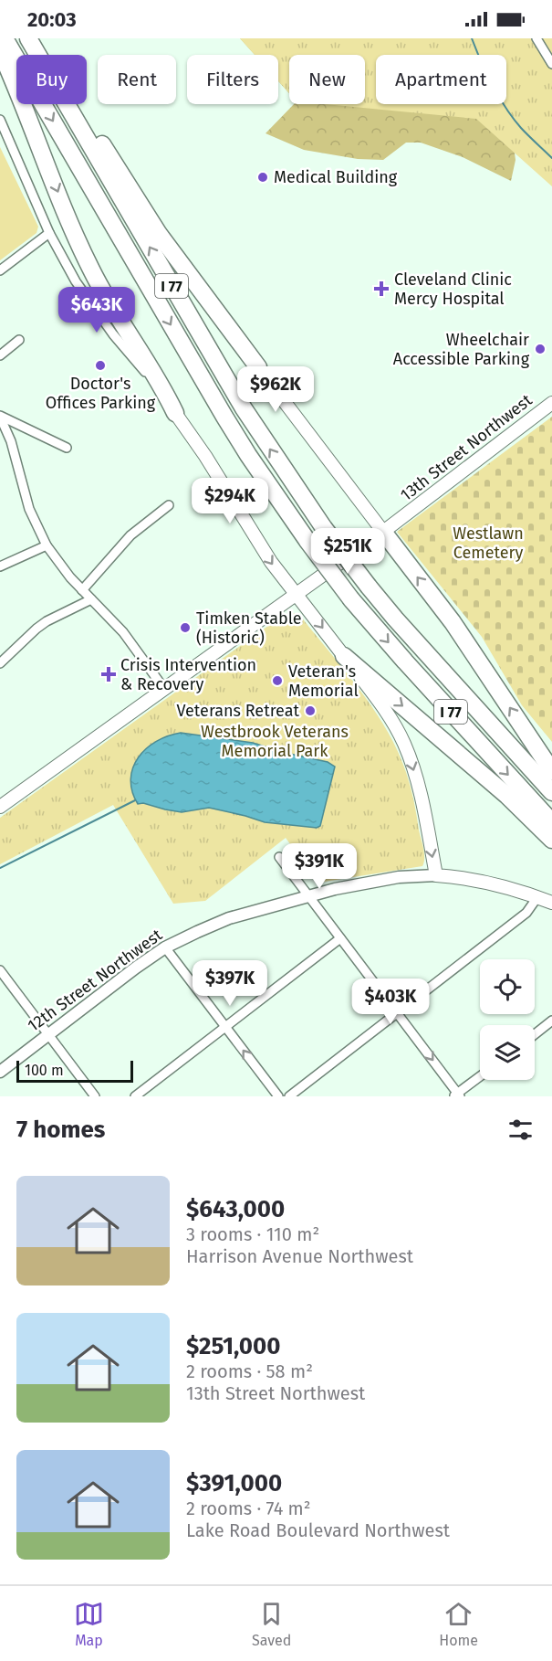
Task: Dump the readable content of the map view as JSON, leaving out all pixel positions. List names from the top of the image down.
{
  "streets": {
    "highway": ["I 77"],
    "main road": ["13th Street Northwest"],
    "street": ["12th Street Northwest"]
  },
  "parks": ["Westlawn Cemetery", "Westbrook Veterans Memorial Park"],
  "places": {
    "other": [
      "Medical Building",
      "Wheelchair Accessible Parking",
      "Doctor's Offices Parking",
      "Timken Stable (Historic)",
      "Veteran's Memorial",
      "Veterans Retreat"
    ],
    "health": ["Cleveland Clinic Mercy Hospital", "Crisis Intervention & Recovery"]
  },
  "scale_bar": "100 m",
  "page": {
    "status": "20:03",
    "chip": [
      "Buy",
      "Rent",
      "Filters",
      "New",
      "Apartment"
    ],
    "price": [
      "$643K",
      "$962K",
      "$294K",
      "$251K",
      "$391K",
      "$397K",
      "$403K"
    ],
    "scale": "100 m",
    "heading": "7 homes",
    "list": [
      {
        "name": "$643,000",
        "note": "3 rooms · 110 m² · Harrison Avenue Northwest"
      },
      {
        "name": "$251,000",
        "note": "2 rooms · 58 m² · 13th Street Northwest"
      },
      {
        "name": "$391,000",
        "note": "2 rooms · 74 m² · Lake Road Boulevard Northwest"
      }
    ],
    "tabs": ["Map", "Saved", "Home"]
  }
}
